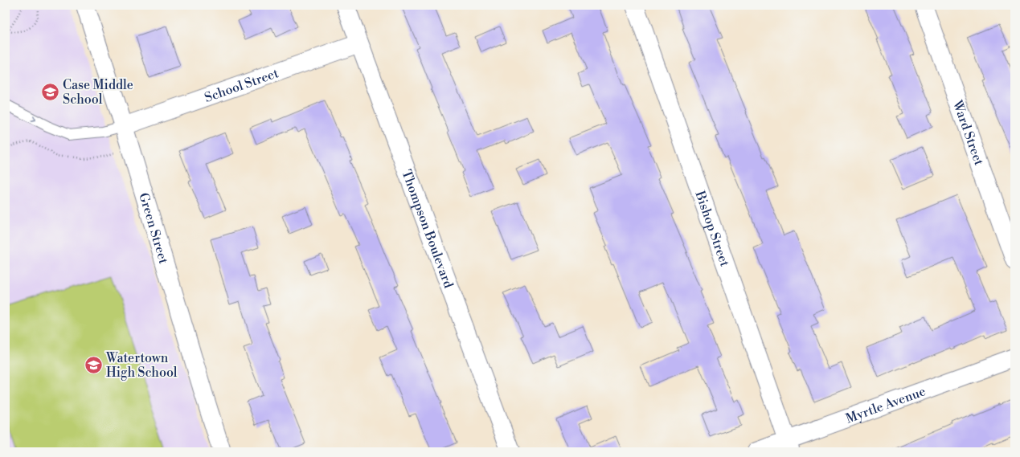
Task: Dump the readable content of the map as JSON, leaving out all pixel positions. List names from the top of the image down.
{
  "streets": {
    "street": [
      "School Street",
      "Ward Street",
      "Green Street",
      "Thompson Boulevard",
      "Bishop Street",
      "Myrtle Avenue"
    ]
  },
  "crossings": [
    ["School Street", "Green Street"],
    ["School Street", "Thompson Boulevard"],
    ["Bishop Street", "Myrtle Avenue"]
  ],
  "places": {
    "school or university": ["Case Middle School", "Watertown High School"]
  }
}
